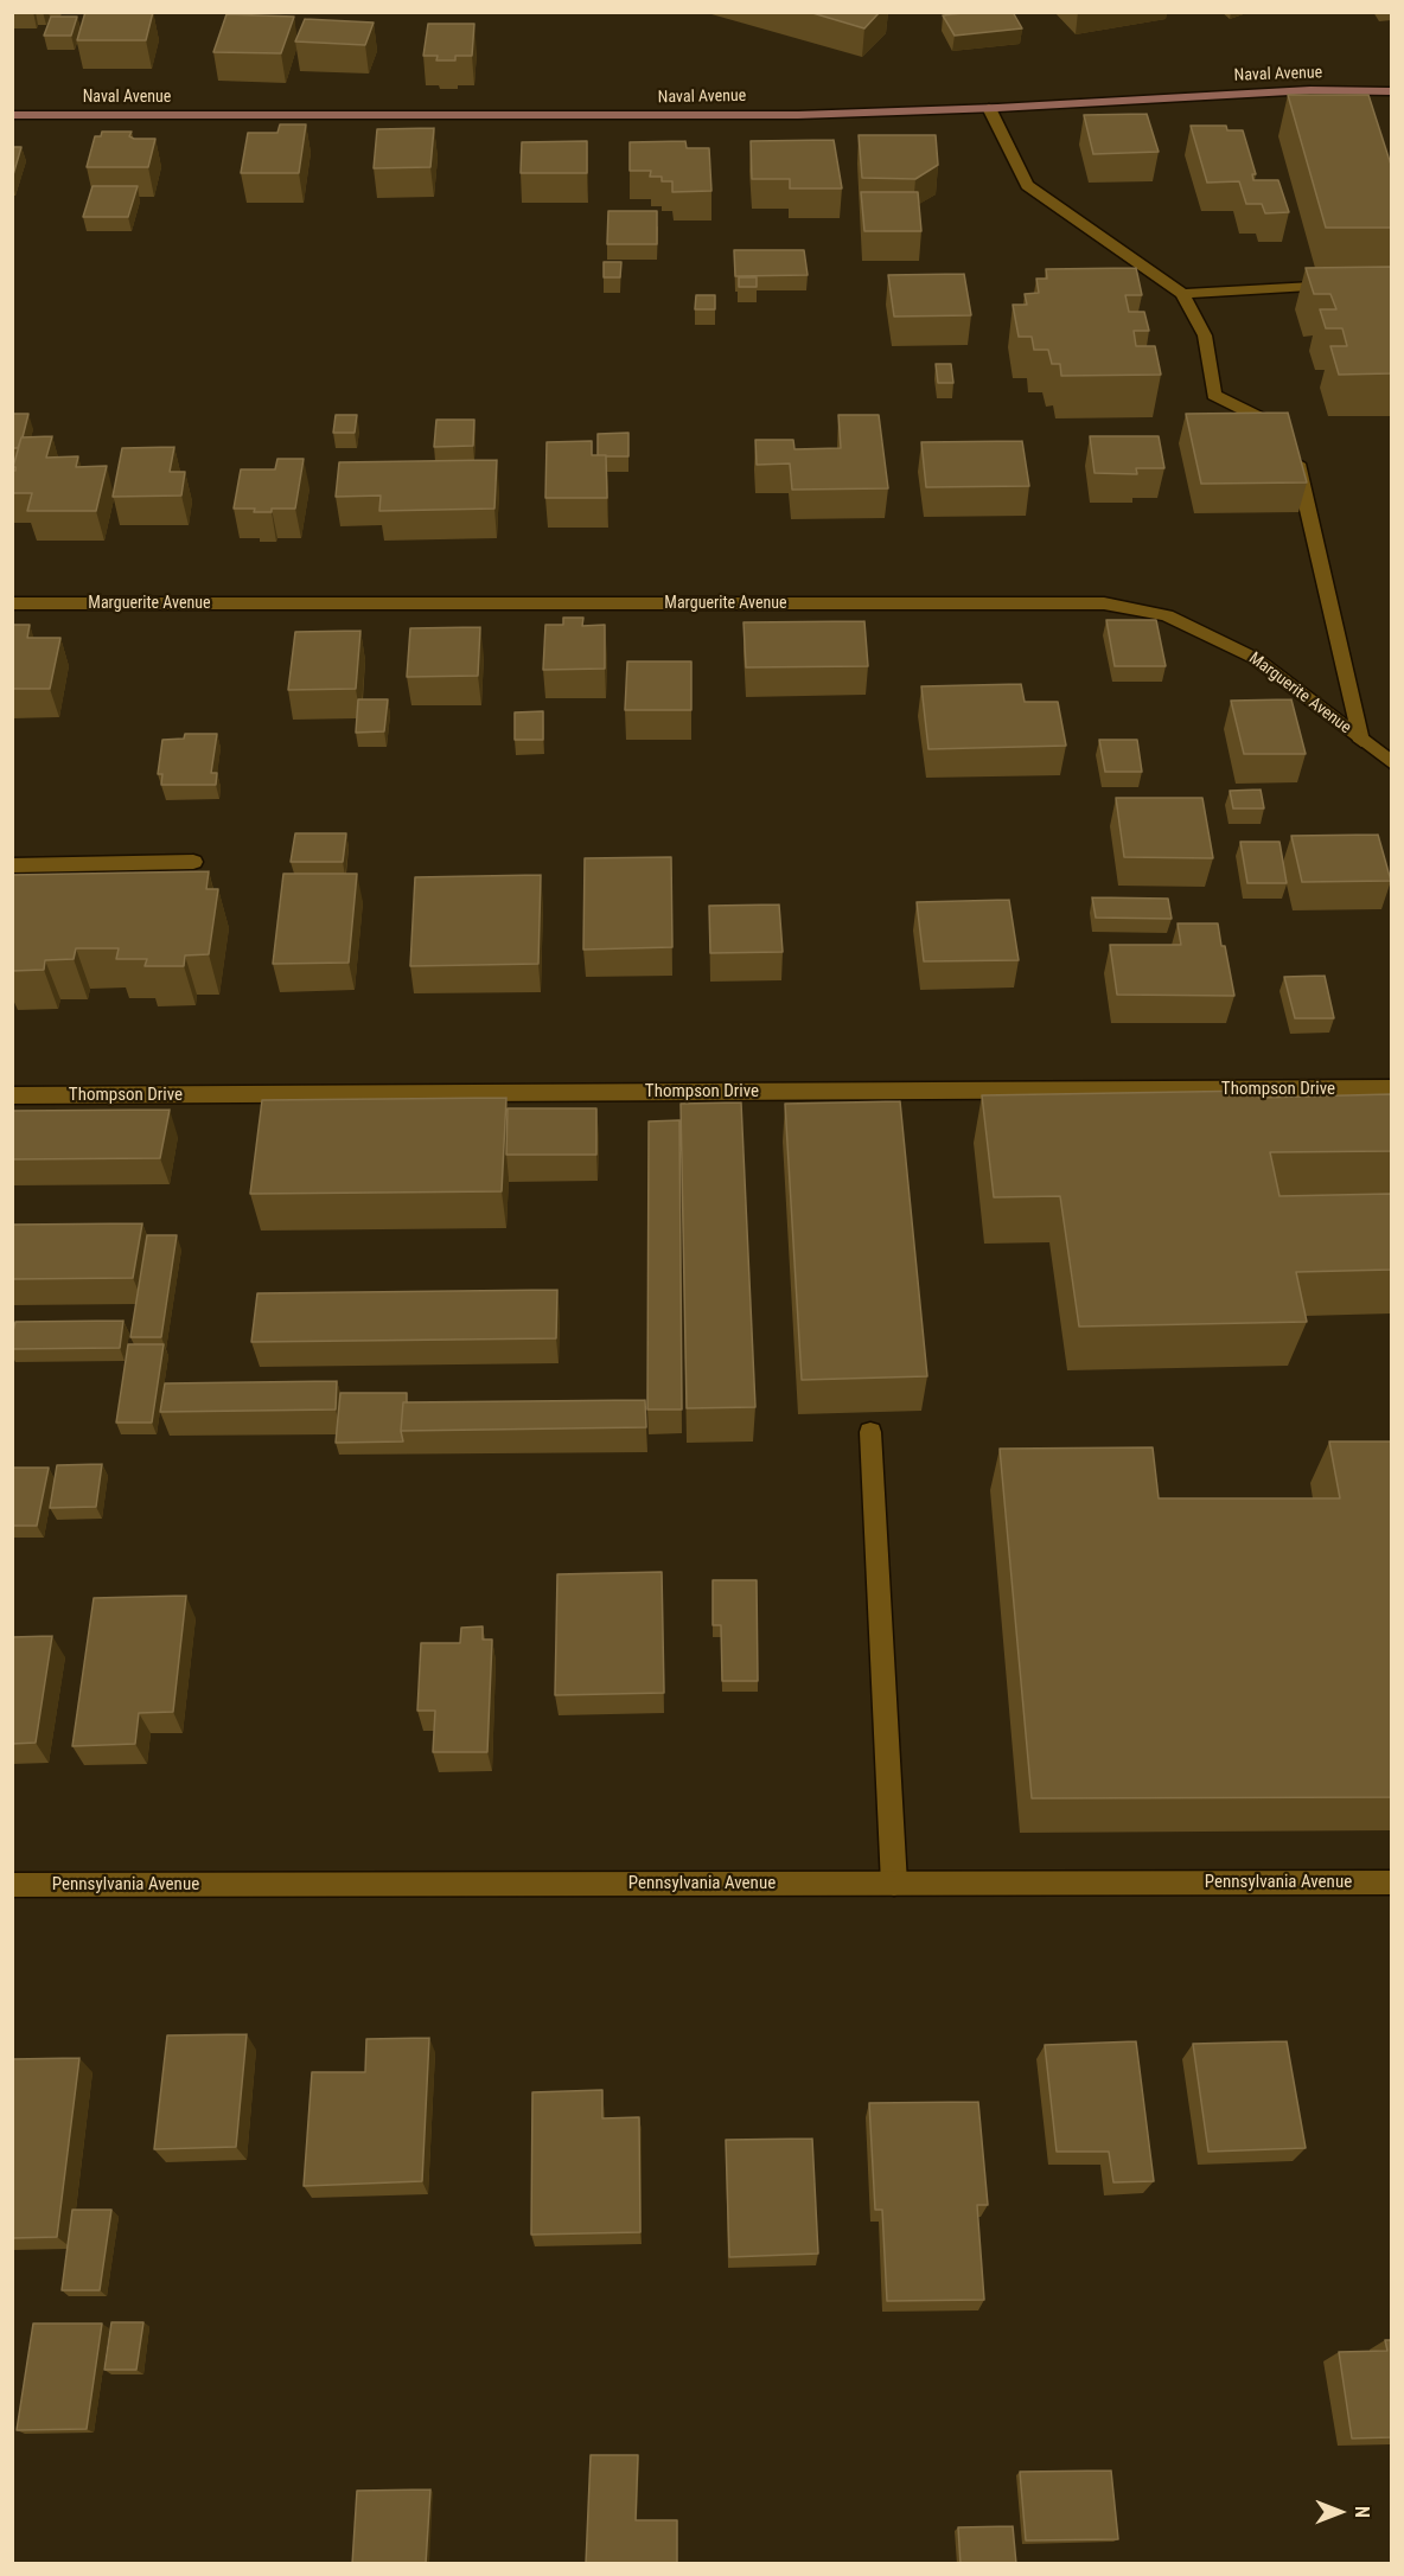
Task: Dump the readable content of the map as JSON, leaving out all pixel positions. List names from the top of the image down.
{
  "streets": {
    "street": [
      "Naval Avenue",
      "Marguerite Avenue",
      "Thompson Drive",
      "Pennsylvania Avenue"
    ]
  },
  "north": "right"
}
